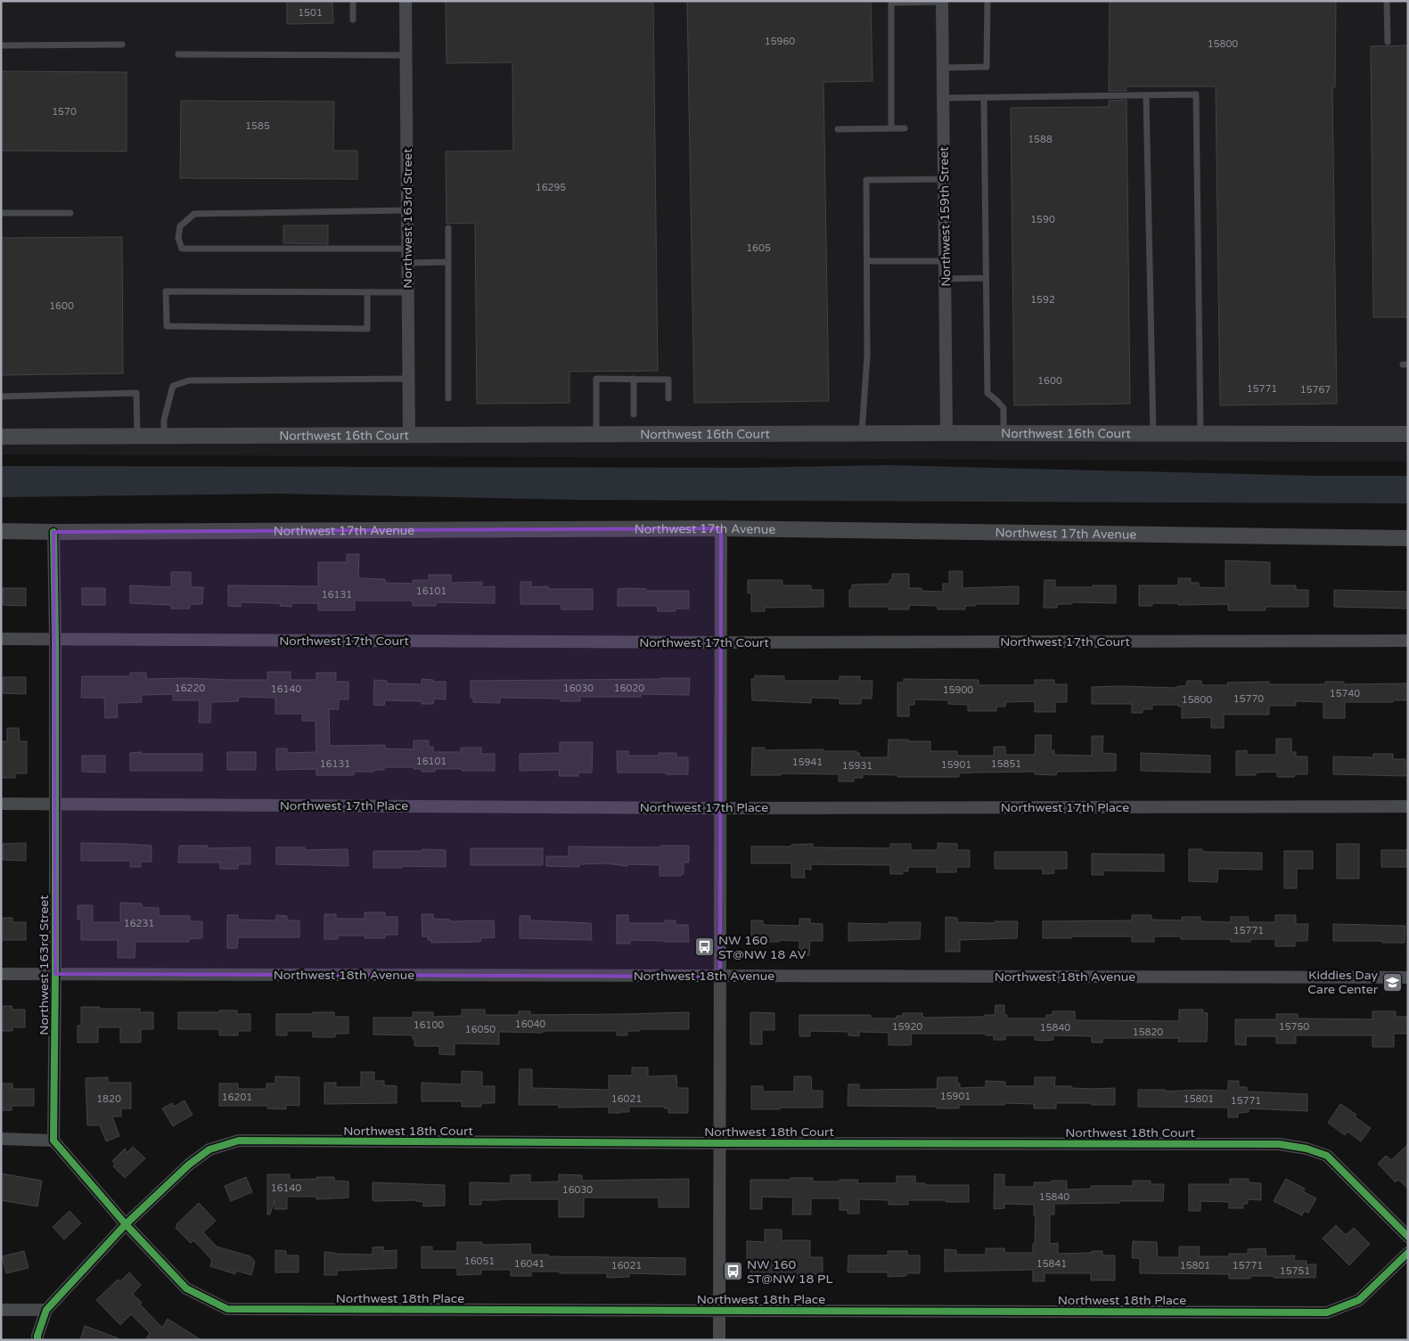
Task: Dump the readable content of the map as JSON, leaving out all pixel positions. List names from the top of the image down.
{
  "streets": {
    "street": [
      "Northwest 159th Street",
      "Northwest 163rd Street",
      "Northwest 16th Court",
      "Northwest 17th Avenue",
      "Northwest 17th Court",
      "Northwest 17th Place",
      "Northwest 18th Avenue",
      "Northwest 18th Court",
      "Northwest 18th Place"
    ]
  },
  "crossings": [
    ["Northwest 159th Street", "Northwest 16th Court"],
    ["Northwest 163rd Street", "Northwest 16th Court"],
    ["Northwest 163rd Street", "Northwest 17th Avenue"],
    ["Northwest 163rd Street", "Northwest 17th Court"],
    ["Northwest 163rd Street", "Northwest 17th Place"],
    ["Northwest 163rd Street", "Northwest 18th Avenue"],
    ["Northwest 18th Court", "Northwest 18th Place"]
  ],
  "places": {
    "bus stop": ["NW 160 ST@NW 18 AV", "NW 160 ST@NW 18 PL"],
    "school or university": ["Kiddies Day Care Center"]
  },
  "house_numbers": [
    "1501",
    "15960",
    "15800",
    "1570",
    "1585",
    "1588",
    "16295",
    "1590",
    "1605",
    "1592",
    "1600",
    "1600",
    "15771",
    "15767",
    "16101",
    "16131",
    "16220",
    "16030",
    "16020",
    "16140",
    "15900",
    "15740",
    "15770",
    "15800",
    "16101",
    "15941",
    "16131",
    "15851",
    "15901",
    "15931",
    "16231",
    "15771",
    "16040",
    "16100",
    "15920",
    "15750",
    "15840",
    "16050",
    "15820",
    "15901",
    "16201",
    "1820",
    "16021",
    "15801",
    "15771",
    "16140",
    "16030",
    "15840",
    "16051",
    "16041",
    "15841",
    "16021",
    "15801",
    "15771",
    "15751"
  ]
}
